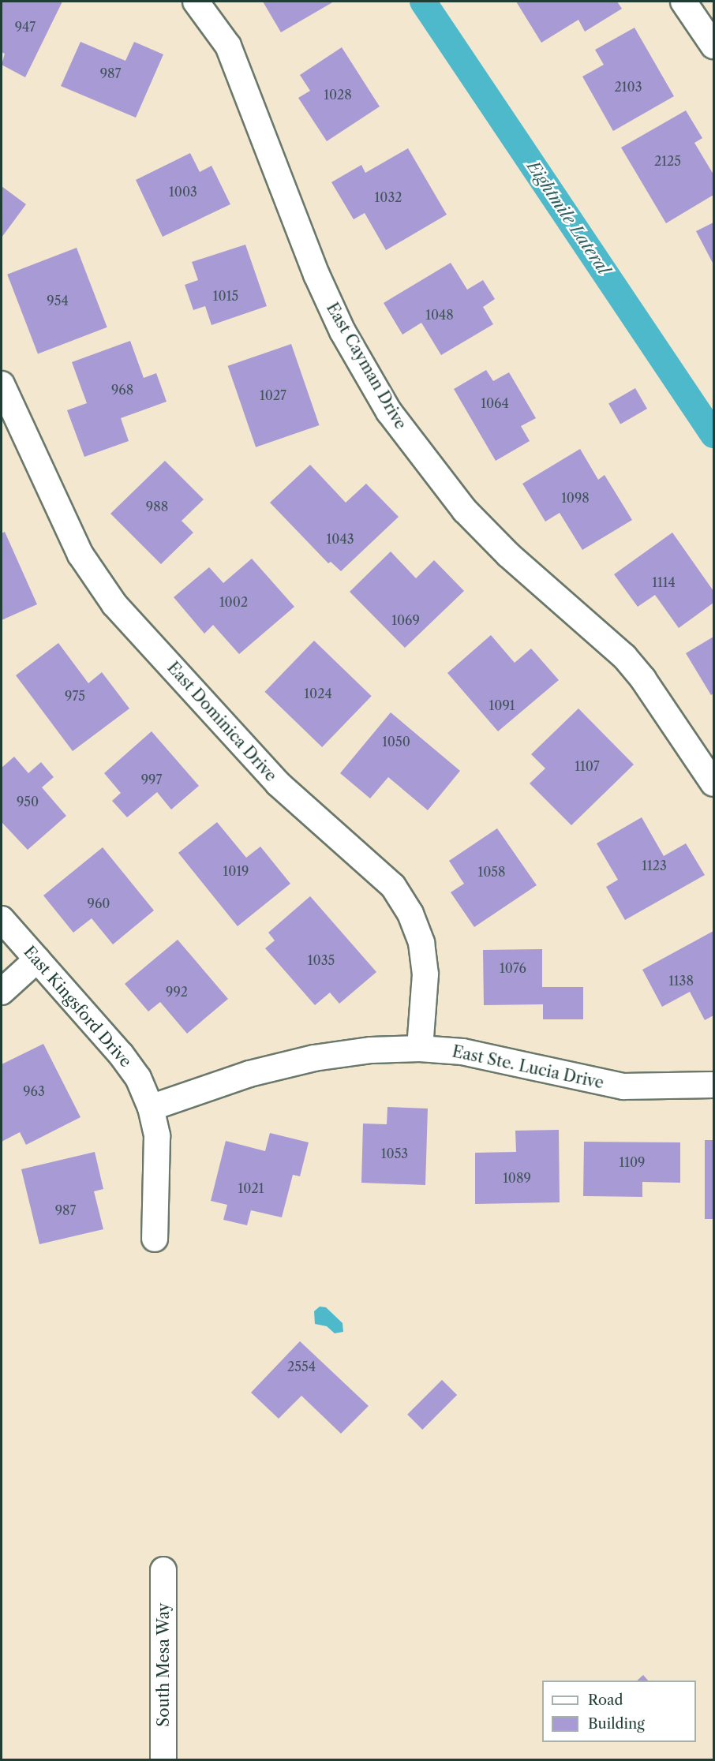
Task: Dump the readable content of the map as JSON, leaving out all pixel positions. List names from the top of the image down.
{
  "streets": {
    "street": [
      "East Cayman Drive",
      "East Dominica Drive",
      "East Kingsford Drive",
      "East Ste. Lucia Drive",
      "South Mesa Way"
    ]
  },
  "crossings": [
    ["East Dominica Drive", "East Ste. Lucia Drive"],
    ["East Kingsford Drive", "East Ste. Lucia Drive"]
  ],
  "water": ["Eightmile Lateral"],
  "house_numbers": [
    "947",
    "987",
    "2103",
    "1028",
    "2125",
    "1003",
    "1032",
    "1015",
    "954",
    "1048",
    "968",
    "1027",
    "1064",
    "1098",
    "988",
    "1043",
    "1114",
    "1002",
    "1069",
    "1024",
    "975",
    "1091",
    "1050",
    "1107",
    "997",
    "950",
    "1123",
    "1019",
    "1058",
    "960",
    "1035",
    "1076",
    "1138",
    "992",
    "963",
    "1053",
    "1109",
    "1089",
    "1021",
    "987",
    "2554"
  ],
  "legend": ["Road", "Building"]
}
